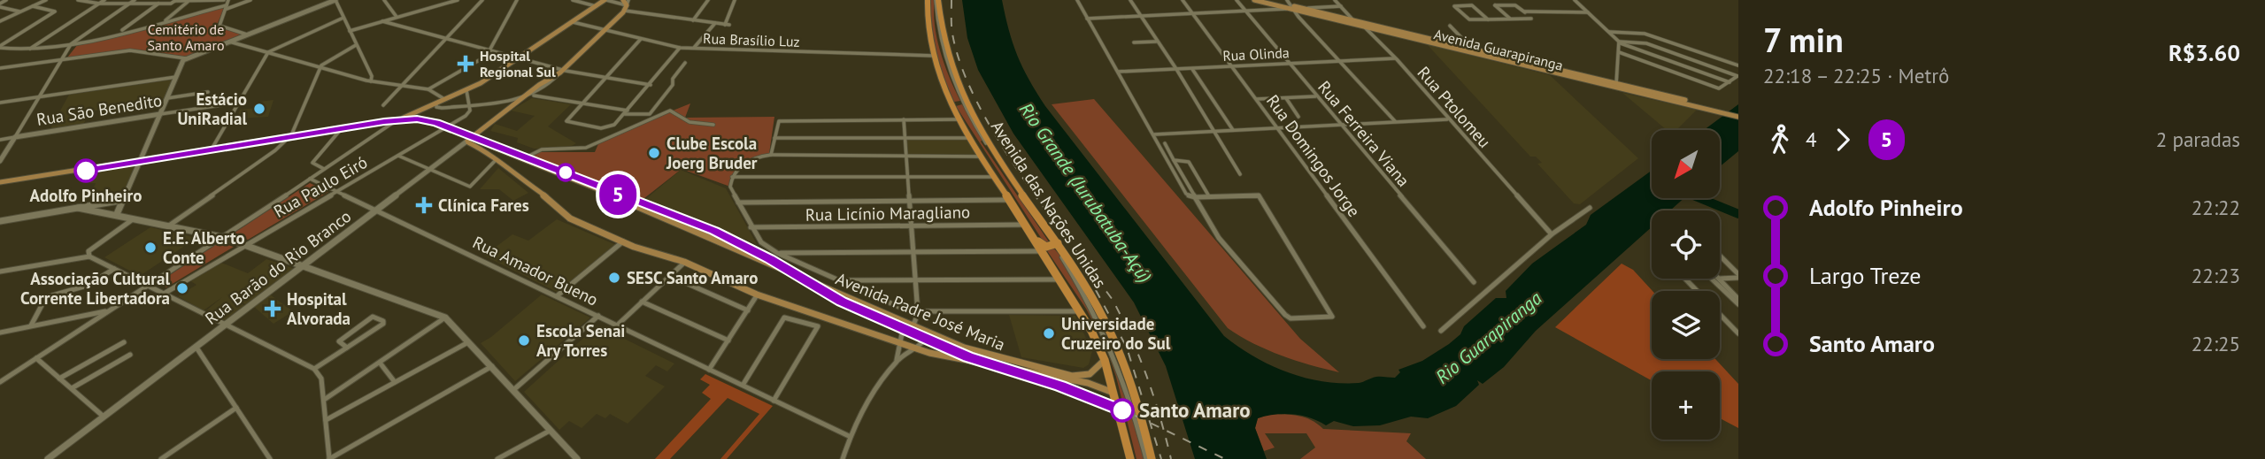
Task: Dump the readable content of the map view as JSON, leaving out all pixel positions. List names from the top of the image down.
{
  "streets": {
    "highway": ["Avenida das Nações Unidas"],
    "main road": ["Avenida Guarapiranga", "Rua Barão do Rio Branco", "Avenida Padre José Maria"],
    "street": [
      "Rua Brasílio Luz",
      "Rua Olinda",
      "Rua Ptolomeu",
      "Rua São Benedito",
      "Rua Ferreira Viana",
      "Rua Domingos Jorge",
      "Rua Paulo Eiró",
      "Rua Licínio Maragliano",
      "Rua Amador Bueno"
    ]
  },
  "crossings": [
    ["Rua Brasílio Luz", "Avenida das Nações Unidas"],
    ["Rua Brasílio Luz", "Rua Barão do Rio Branco"],
    ["Avenida Guarapiranga", "Rua Ptolomeu"],
    ["Rua Olinda", "Rua Ptolomeu"],
    ["Rua Olinda", "Rua Ferreira Viana"],
    ["Rua Olinda", "Rua Domingos Jorge"],
    ["Rua Paulo Eiró", "Rua Amador Bueno"],
    ["Rua Paulo Eiró", "Avenida Padre José Maria"],
    ["Avenida das Nações Unidas", "Rua Licínio Maragliano"],
    ["Avenida das Nações Unidas", "Avenida Padre José Maria"],
    ["Rua Barão do Rio Branco", "Rua Amador Bueno"],
    ["Rua Barão do Rio Branco", "Avenida Padre José Maria"]
  ],
  "water": ["Rio Grande (Jurubatuba-Açú)", "Rio Guarapiranga"],
  "parks": ["Cemitério de Santo Amaro"],
  "places": {
    "health": ["Hospital Regional Sul", "Clínica Fares", "Hospital Alvorada"],
    "other": [
      "Estácio UniRadial",
      "Clube Escola Joerg Bruder",
      "Adolfo Pinheiro",
      "E.E. Alberto Conte",
      "SESC Santo Amaro",
      "Associação Cultural Corrente Libertadora",
      "Universidade Cruzeiro do Sul",
      "Escola Senai Ary Torres",
      "Santo Amaro"
    ]
  },
  "lines": ["metro line 5"],
  "north": "bottom left",
  "page": {
    "on_map": "5",
    "heading": ["7 min", "22:18 – 22:25 · Metrô", "R$3.60"],
    "legs": ["4", "5", "2 paradas"],
    "map_buttons": "+",
    "list": [
      {
        "name": "Adolfo Pinheiro",
        "value": "22:22"
      },
      {
        "name": "Largo Treze",
        "value": "22:23"
      },
      {
        "name": "Santo Amaro",
        "value": "22:25"
      }
    ]
  }
}
